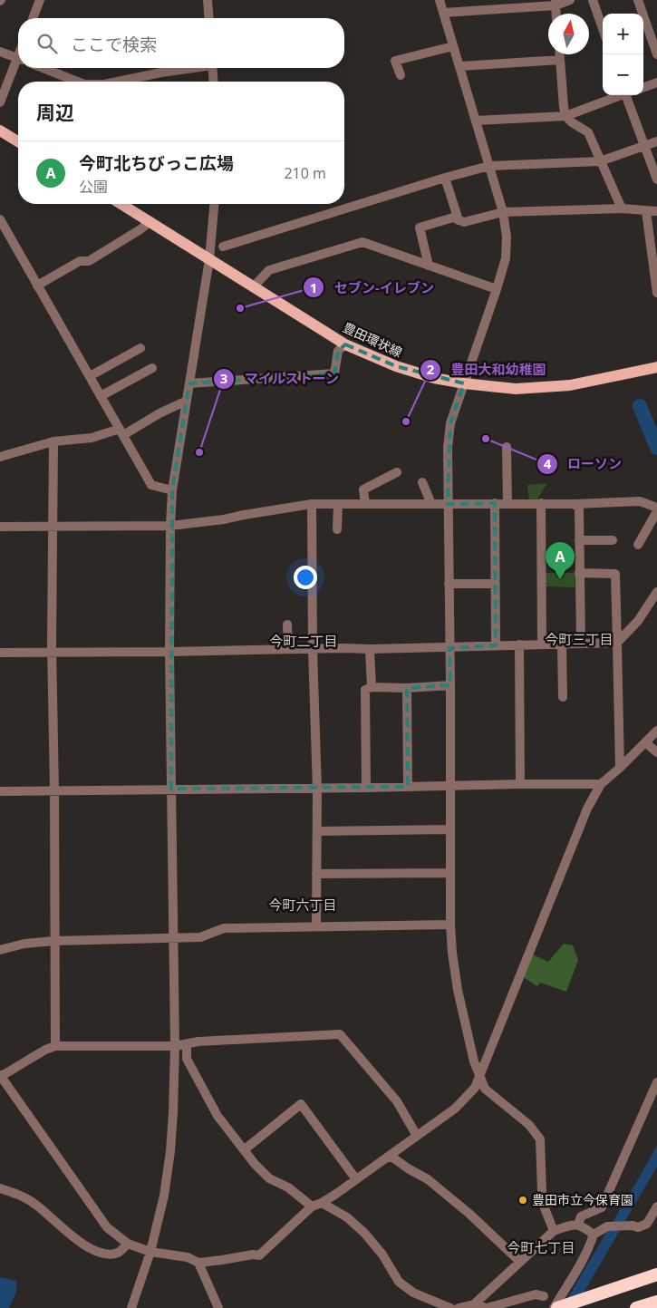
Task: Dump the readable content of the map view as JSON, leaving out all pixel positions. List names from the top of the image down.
{
  "streets": {
    "main road": ["豊田環状線"]
  },
  "districts": [
    "今町三丁目",
    "今町二丁目",
    "今町六丁目",
    "今町七丁目"
  ],
  "places": [
    "セブン-イレブン",
    "豊田大和幼稚園",
    "ローソン",
    "マイルストーン",
    "豊田市立今保育園"
  ],
  "north": "top",
  "page": {
    "map_buttons": ["+", "−"],
    "search": "ここで検索",
    "heading": "周辺",
    "list": [
      {
        "mark": "A",
        "name": "今町北ちびっこ広場",
        "note": "公園",
        "value": "210 m"
      }
    ],
    "pins": "A"
  }
}
